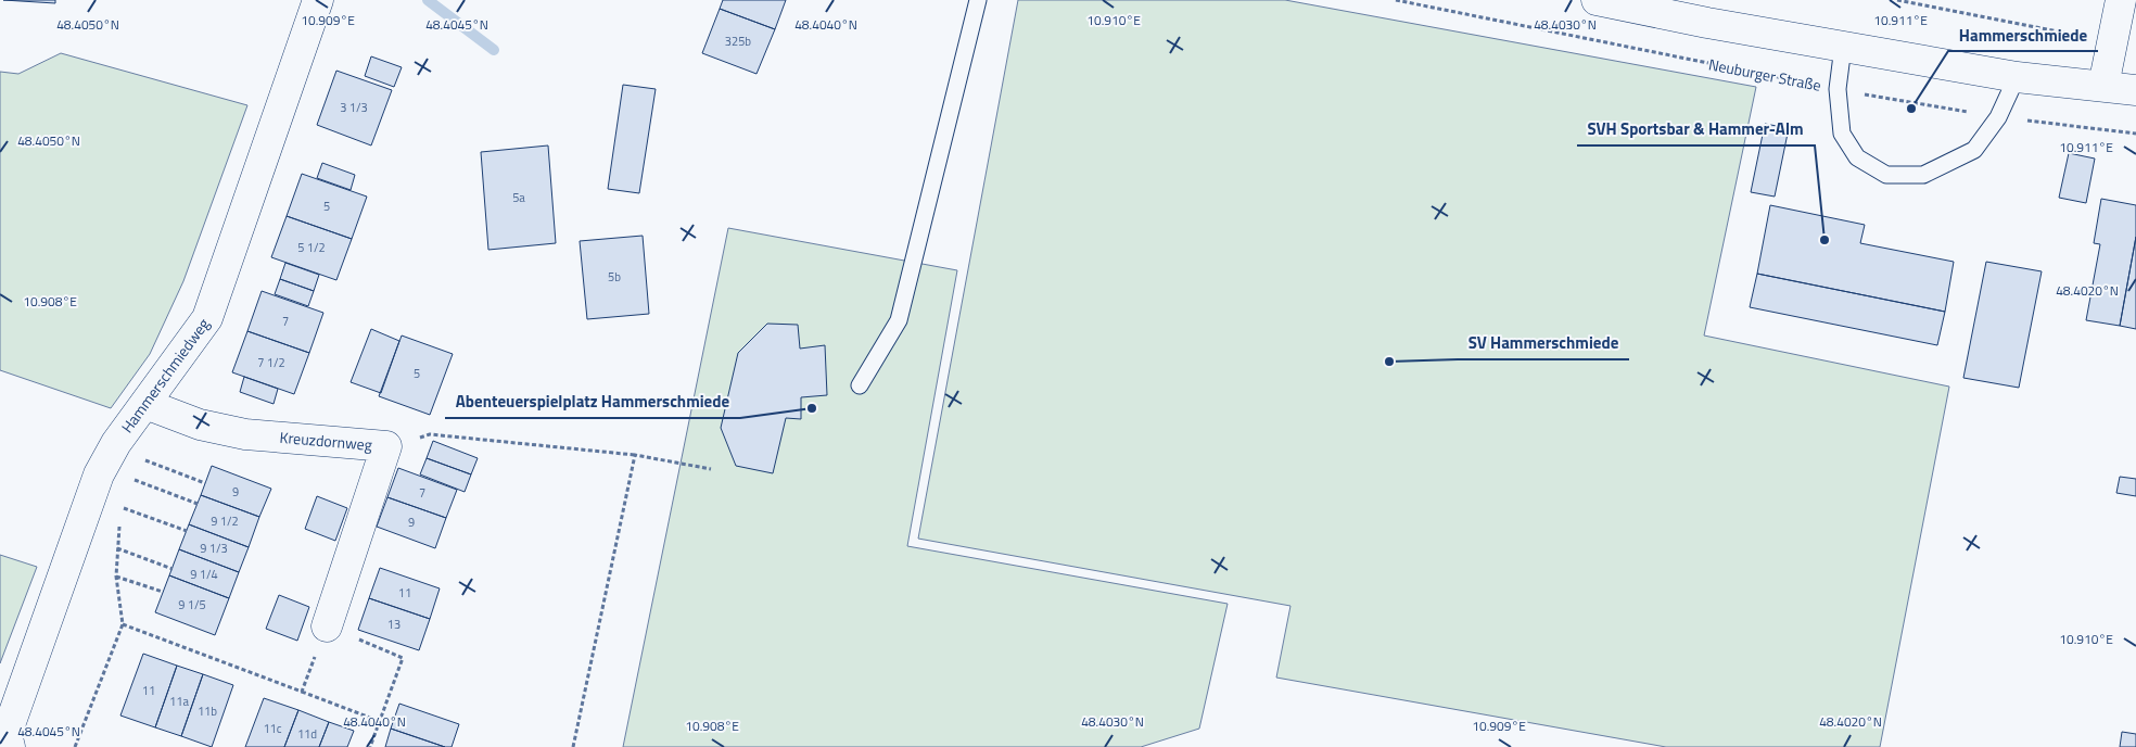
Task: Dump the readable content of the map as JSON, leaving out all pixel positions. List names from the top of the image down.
{
  "streets": {
    "street": ["Hammerschmiedweg", "Kreuzdornweg"],
    "path": ["Neuburger Straße"]
  },
  "crossings": [
    ["Hammerschmiedweg", "Kreuzdornweg"]
  ],
  "places": [
    "Hammerschmiede",
    "SVH Sportsbar & Hammer-Alm",
    "SV Hammerschmiede",
    "Abenteuerspielplatz Hammerschmiede"
  ],
  "house_numbers": [
    "325b",
    "3 1/3",
    "5a",
    "5",
    "5 1/2",
    "5b",
    "7",
    "7 1/2",
    "5",
    "9",
    "7",
    "9 1/2",
    "9",
    "9 1/3",
    "9 1/4",
    "11",
    "9 1/5",
    "13",
    "11",
    "11a",
    "11b",
    "11c",
    "11d"
  ],
  "coordinates": [
    "10.910°E",
    "10.909°E",
    "10.911°E",
    "48.4050°N",
    "48.4045°N",
    "48.4040°N",
    "48.4030°N",
    "48.4020°N",
    "10.908°E"
  ]
}
